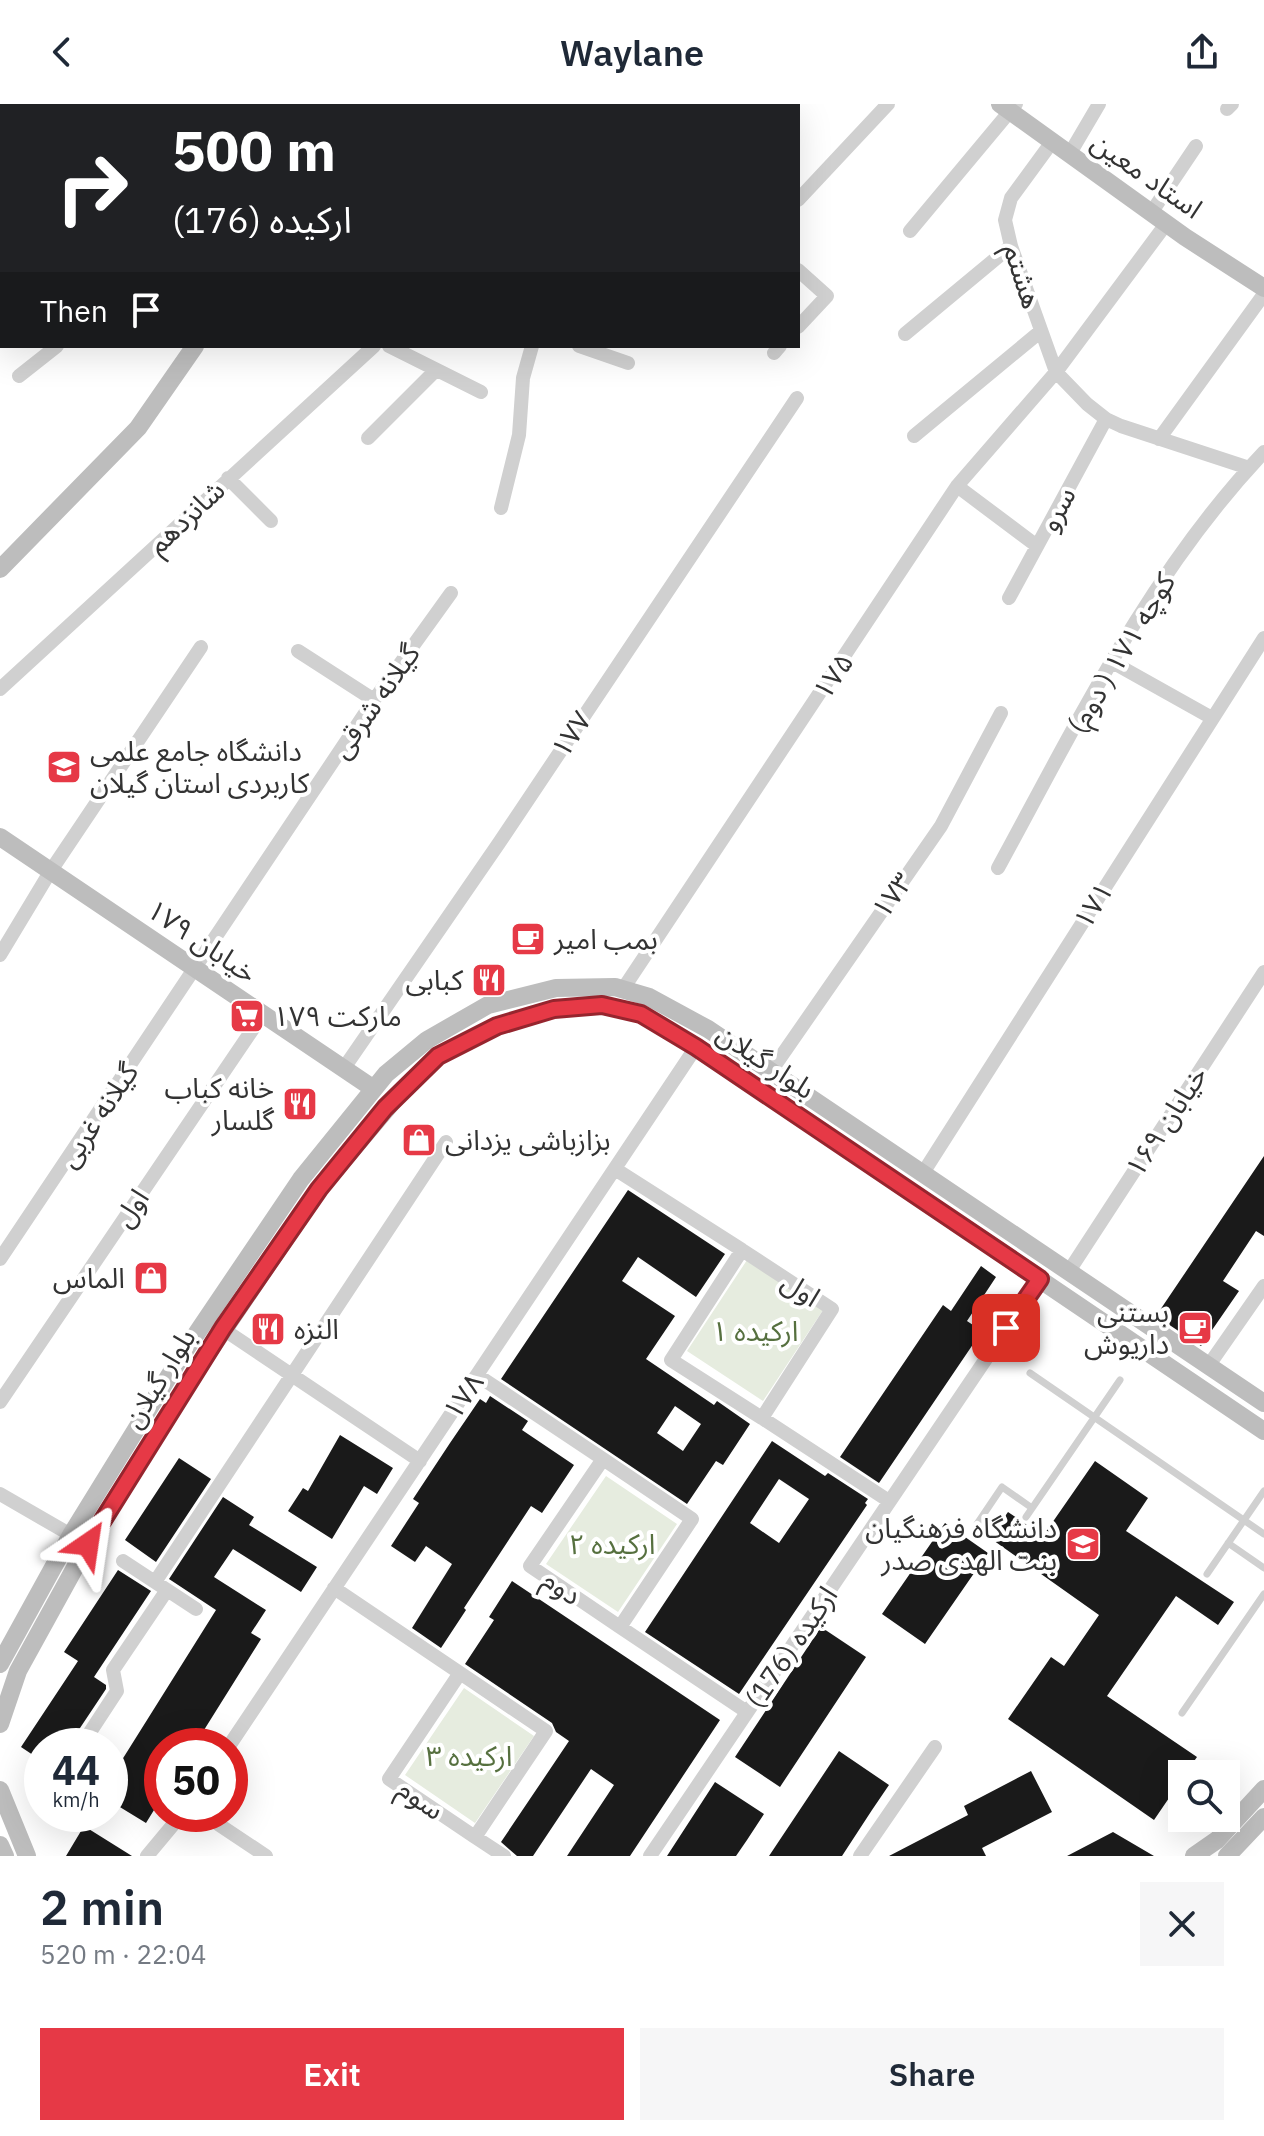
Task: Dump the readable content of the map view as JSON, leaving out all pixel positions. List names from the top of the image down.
{
  "streets": {
    "main road": ["استاد معین", "خیابان ۱۷۹", "بلوار گیلان"],
    "street": [
      "هشتم",
      "سرو",
      "شانزدهم",
      "کوچه ۱۷۱ ( دوم)",
      "۱۷۵",
      "گیلانه شرقی",
      "۱۷۷",
      "۱۷۳",
      "۱۷۱",
      "گیلانه غربی",
      "خیابان ۱۶۹",
      "اول",
      "۱۷۸",
      "دوم",
      "ارکیده (176)",
      "سوم"
    ]
  },
  "crossings": [
    ["استاد معین", "هشتم"],
    ["استاد معین", "۱۷۵"],
    ["هشتم", "۱۷۵"],
    ["۱۷۵", "بلوار گیلان"],
    ["گیلانه شرقی", "خیابان ۱۷۹"],
    ["گیلانه شرقی", "گیلانه غربی"],
    ["۱۷۷", "خیابان ۱۷۹"],
    ["۱۷۳", "بلوار گیلان"],
    ["۱۷۱", "بلوار گیلان"],
    ["خیابان ۱۷۹", "بلوار گیلان"],
    ["خیابان ۱۷۹", "گیلانه غربی"],
    ["خیابان ۱۷۹", "اول"],
    ["بلوار گیلان", "خیابان ۱۶۹"],
    ["بلوار گیلان", "۱۷۸"],
    ["بلوار گیلان", "ارکیده (176)"],
    ["اول", "۱۷۸"],
    ["۱۷۸", "سوم"],
    ["دوم", "ارکیده (176)"]
  ],
  "parks": ["ارکیده ۱", "ارکیده ۲", "ارکیده ۳"],
  "places": {
    "school or university": ["دانشگاه جامع علمی کاربردی استان گیلان", "دانشگاه فرهنگیان بنت الهدی صدر"],
    "cafe": ["بمب امیر", "بستنی داریوش"],
    "restaurant": ["کبابی", "خانه کباب گلسار", "النزه"],
    "supermarket": ["۱۷۹ مارکت"],
    "shop": ["بزازباشی یزدانی", "الماس"]
  },
  "page": {
    "header": "Waylane",
    "turn": ["500 m", "ارکیده (176)"],
    "then": "Then",
    "speed": "44 km/h",
    "limit": "50",
    "heading": ["2 min", "520 m · 22:04"],
    "buttons": ["Exit", "Share"]
  }
}
